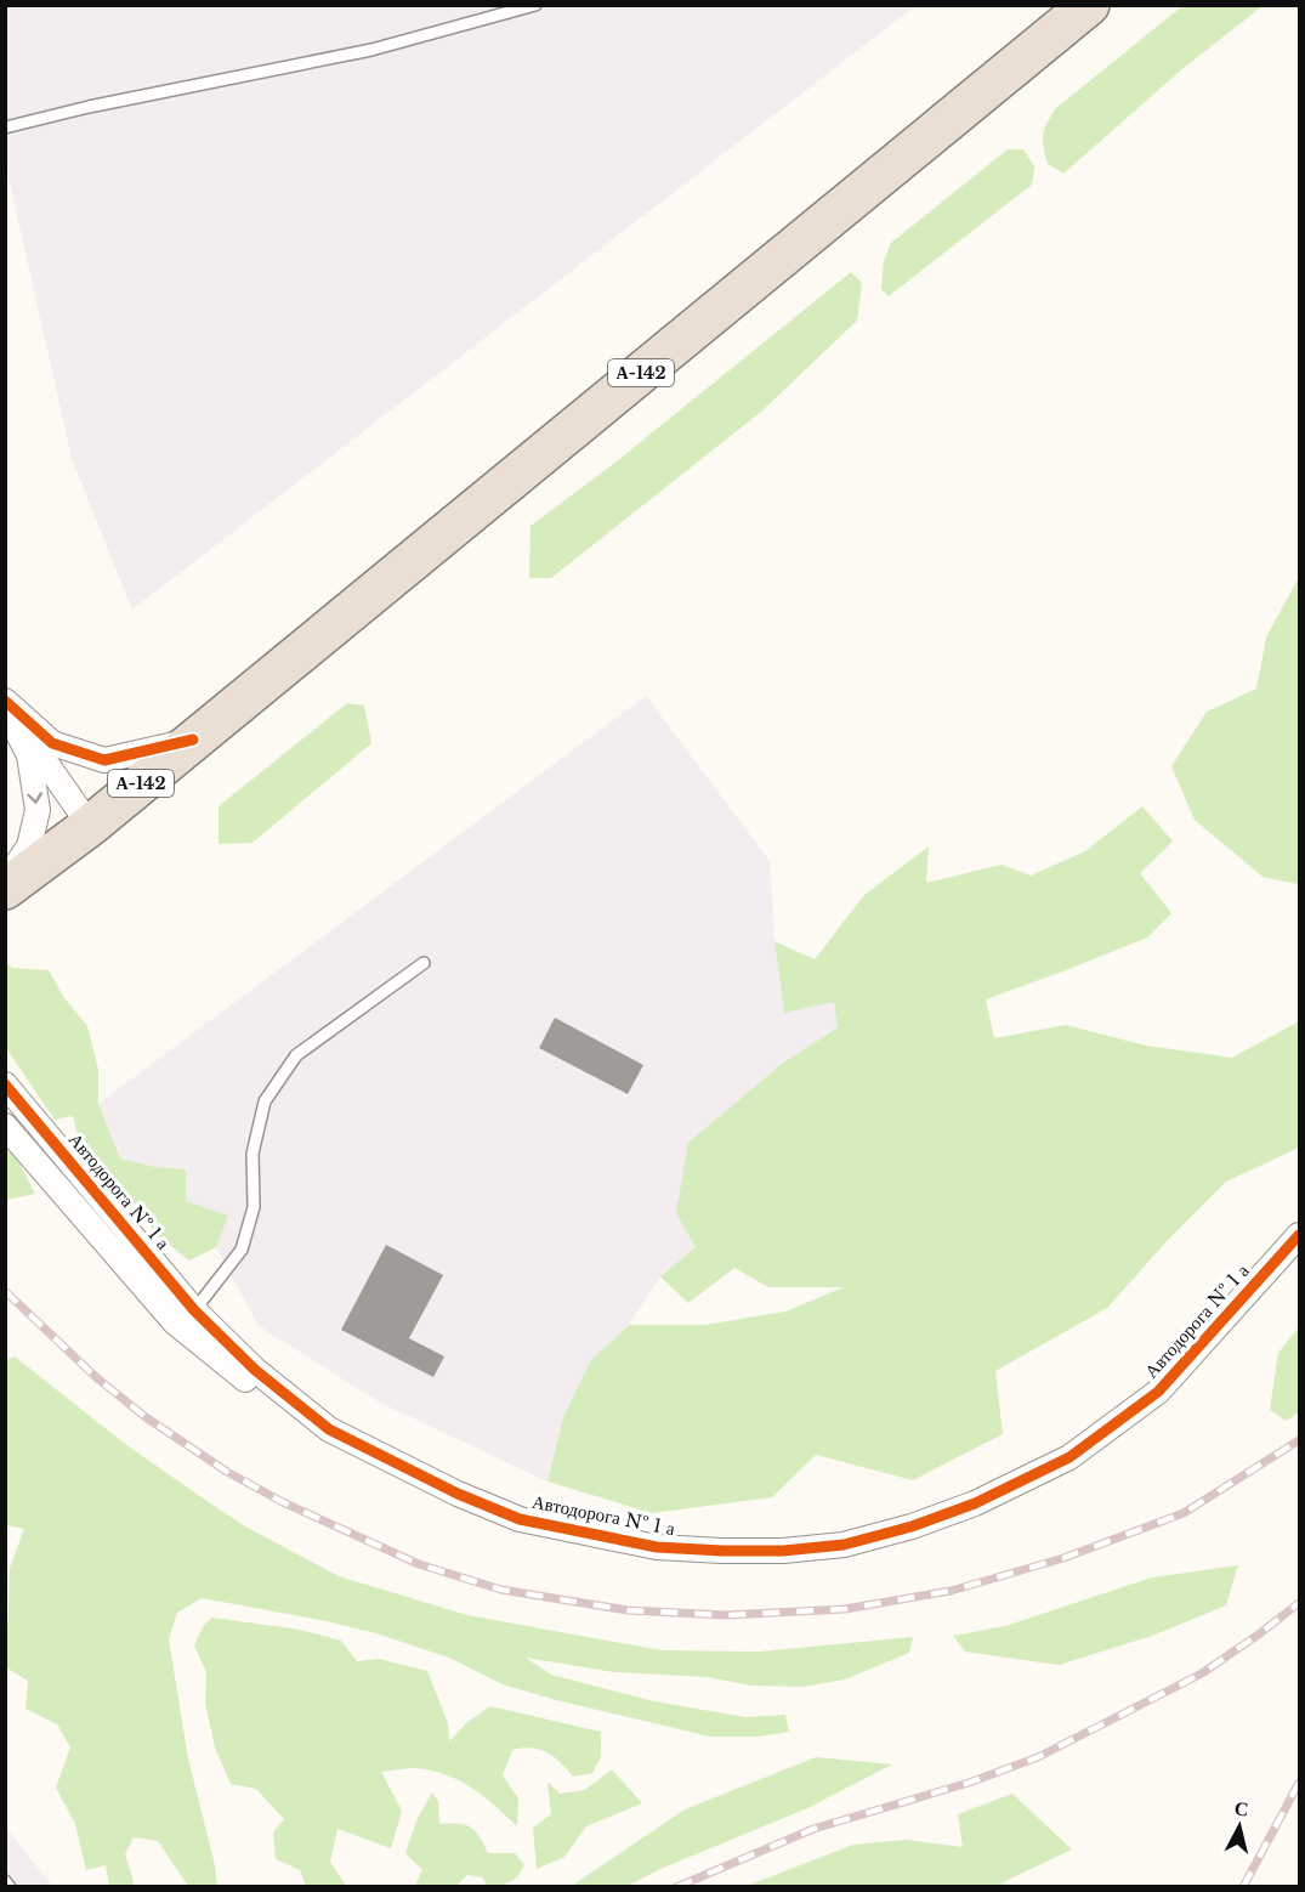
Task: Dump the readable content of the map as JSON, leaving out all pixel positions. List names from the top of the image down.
{
  "streets": {
    "highway": ["А-142"],
    "street": ["Автодорога № 1 а"]
  },
  "north": "top"
}
